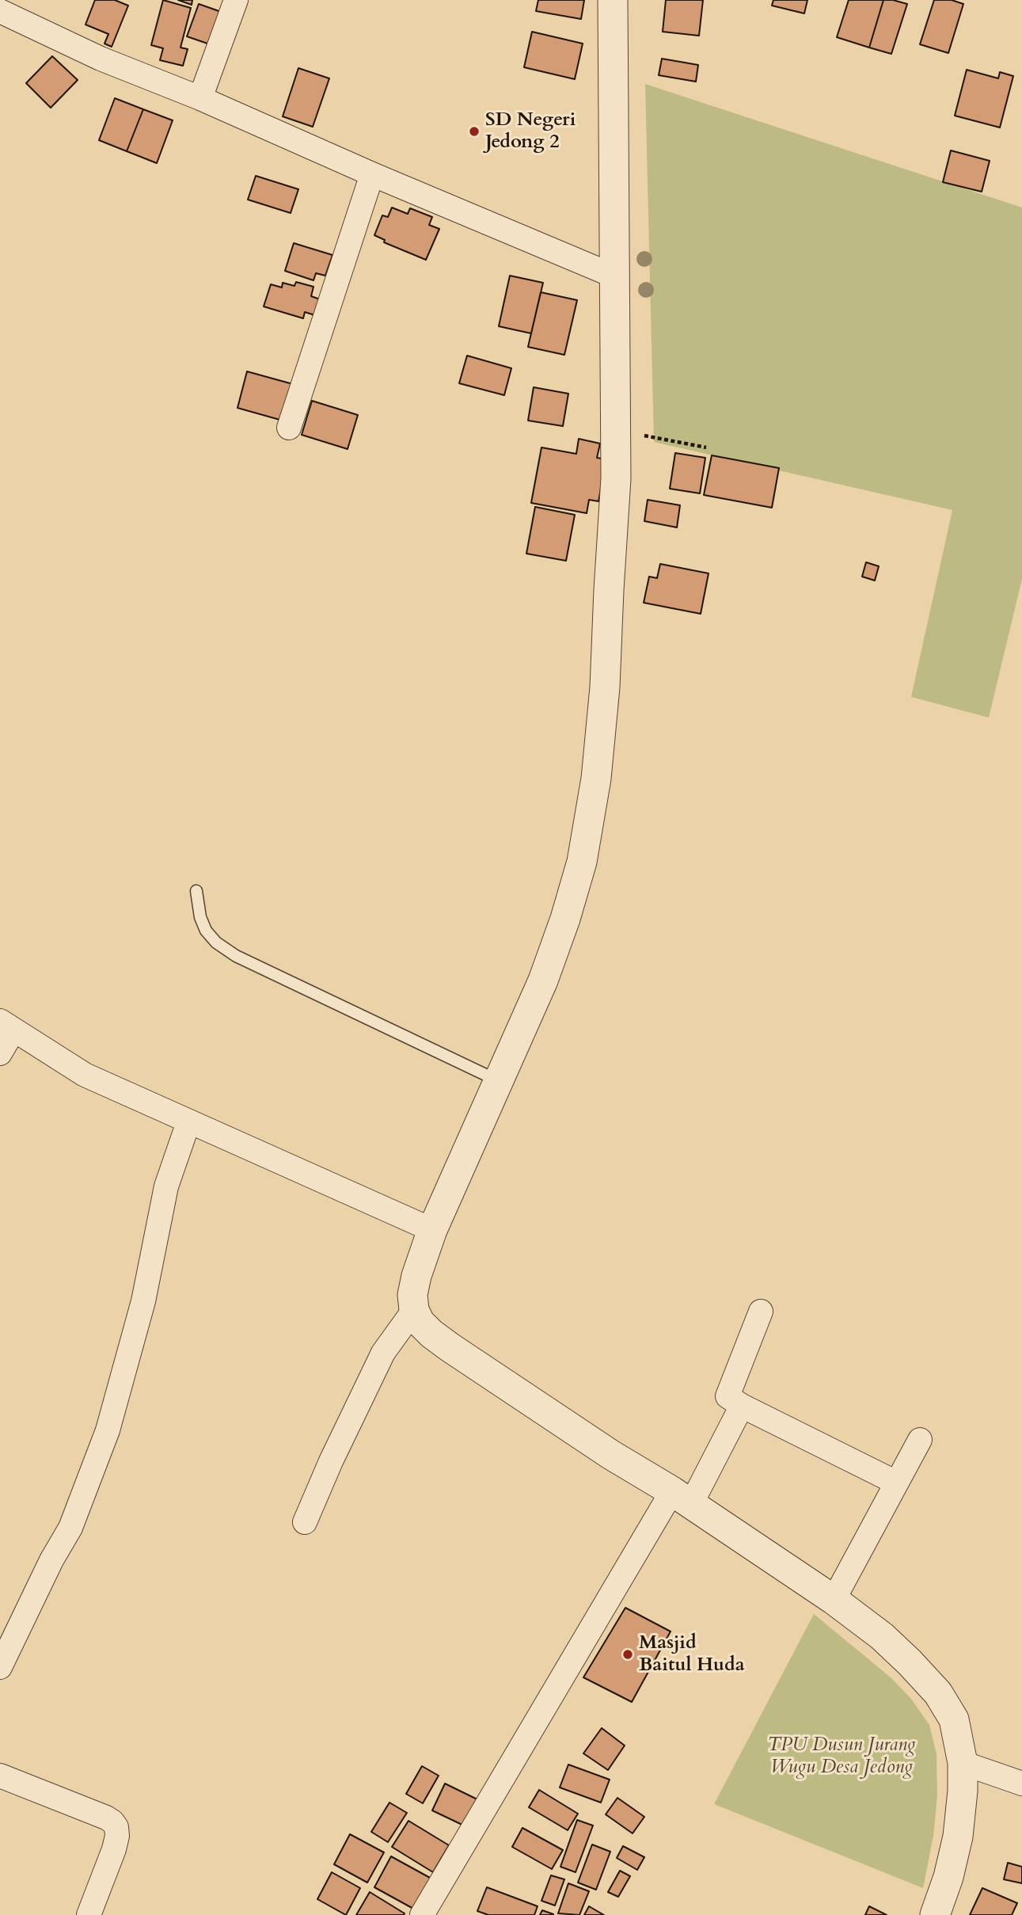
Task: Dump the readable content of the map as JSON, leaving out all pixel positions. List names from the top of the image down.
{
  "parks": ["TPU Dusun Jurang Wugu Desa Jedong"],
  "places": ["SD Negeri Jedong 2", "Masjid Baitul Huda"]
}
